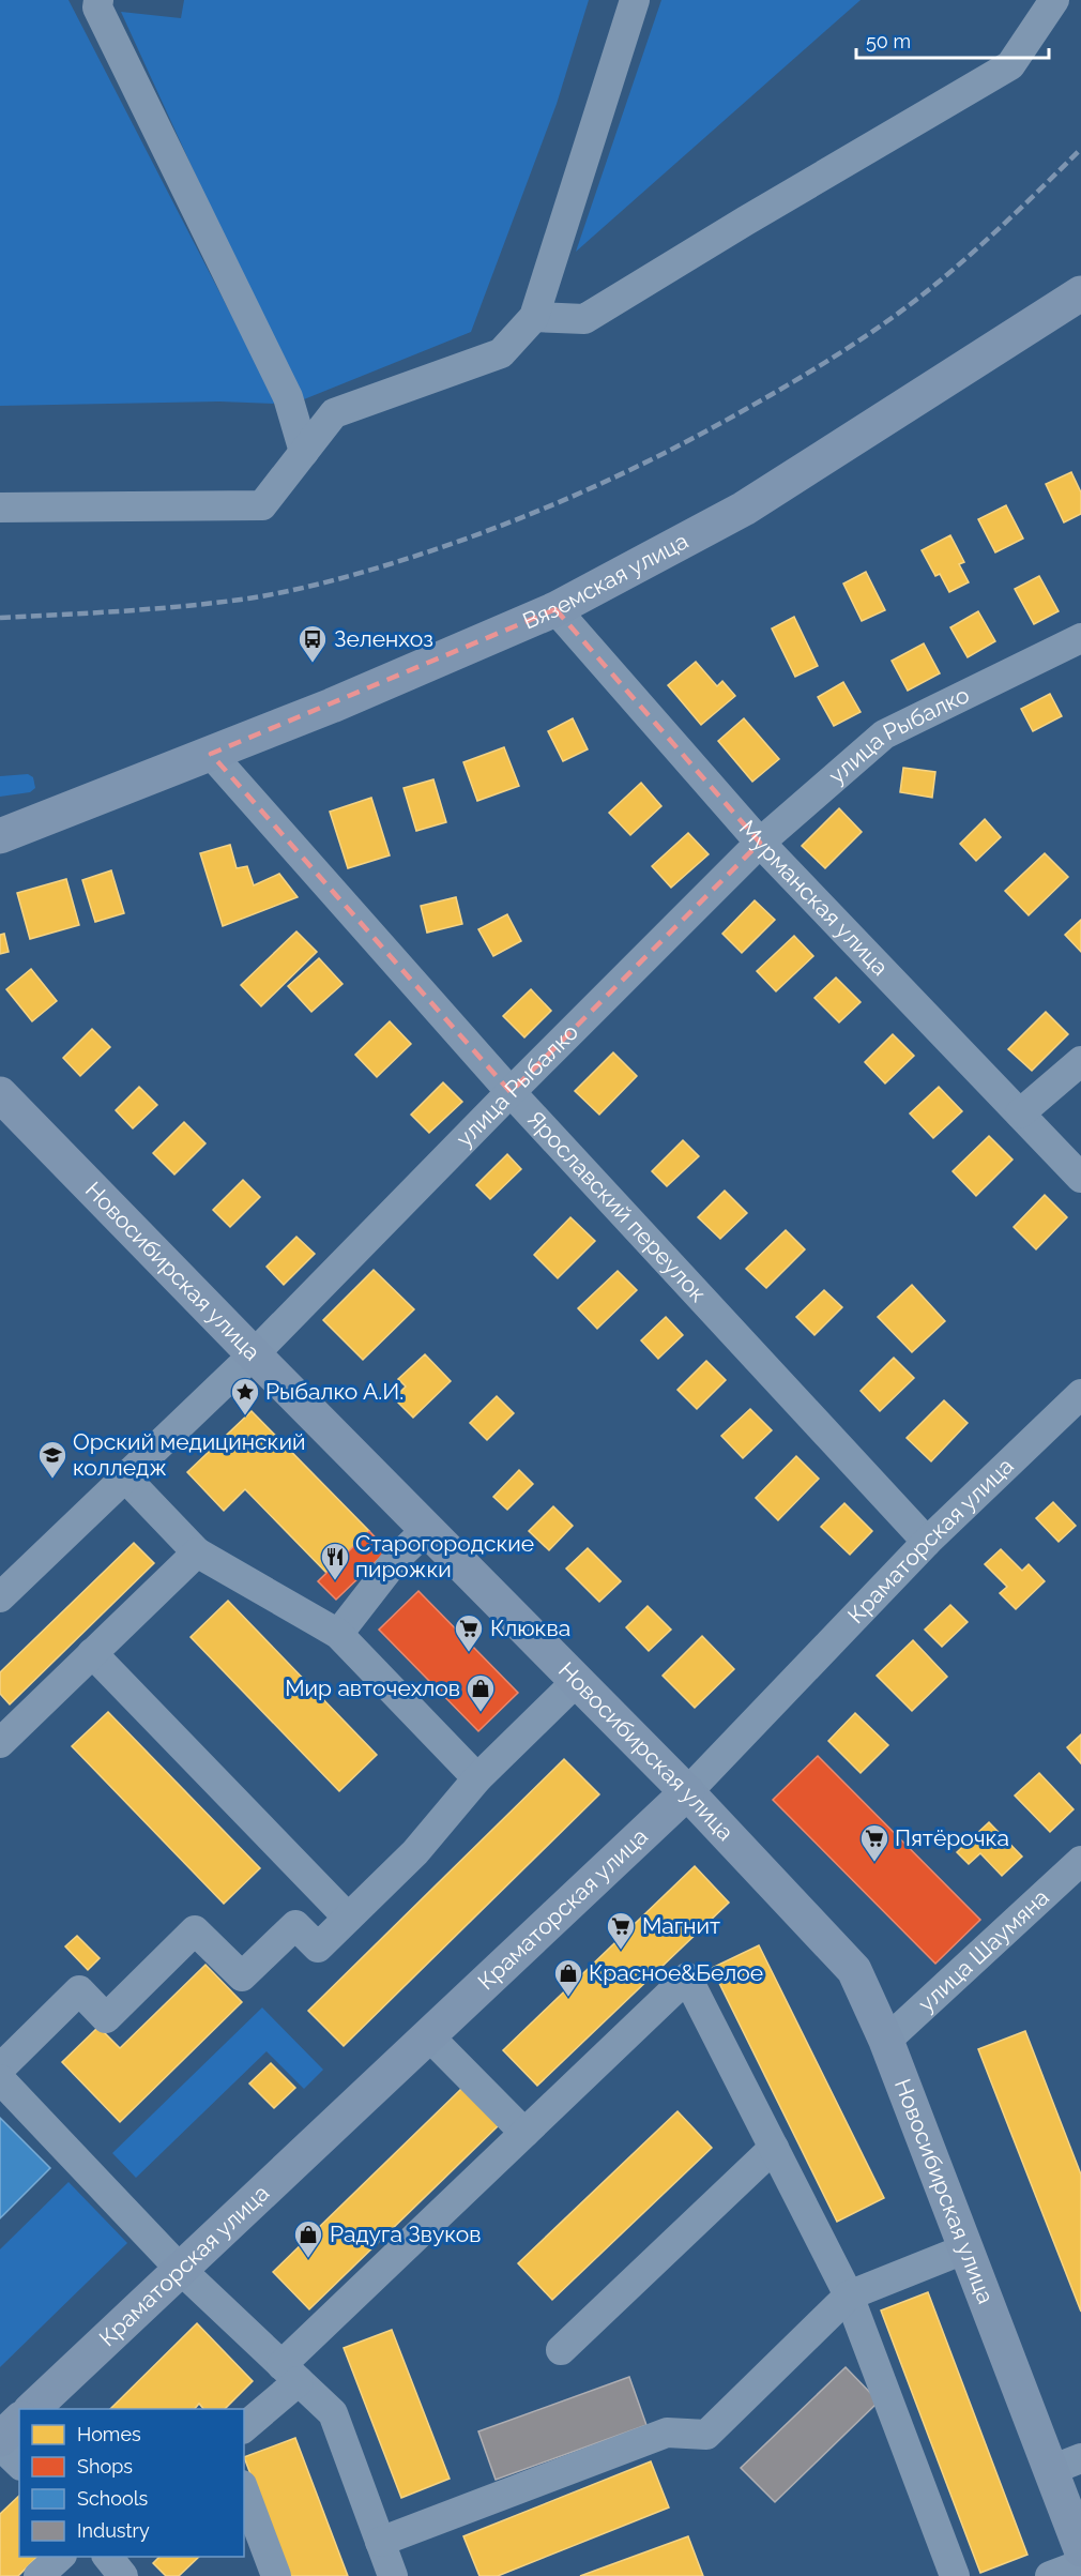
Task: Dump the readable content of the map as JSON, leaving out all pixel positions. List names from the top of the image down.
{
  "streets": {
    "main road": ["Вяземская улица", "Новосибирская улица", "Краматорская улица"],
    "street": [
      "улица Рыбалко",
      "Мурманская улица",
      "Ярославский переулок",
      "улица Шаумяна"
    ]
  },
  "crossings": [
    ["Вяземская улица", "Мурманская улица"],
    ["Вяземская улица", "Ярославский переулок"],
    ["улица Рыбалко", "Мурманская улица"],
    ["улица Рыбалко", "Ярославский переулок"],
    ["улица Рыбалко", "Новосибирская улица"],
    ["Ярославский переулок", "Краматорская улица"],
    ["Новосибирская улица", "Краматорская улица"],
    ["Новосибирская улица", "улица Шаумяна"]
  ],
  "places": {
    "bus stop": ["Зеленхоз"],
    "place": ["Рыбалко А.И."],
    "school or university": ["Орский медицинский колледж"],
    "restaurant": ["Старогородские пирожки"],
    "supermarket": ["Клюква", "Пятёрочка", "Магнит"],
    "shop": ["Мир авточехлов", "Красное&Белое", "Радуга Звуков"]
  },
  "legend": [
    "Homes",
    "Shops",
    "Schools",
    "Industry"
  ],
  "scale_bar": "50 m"
}
